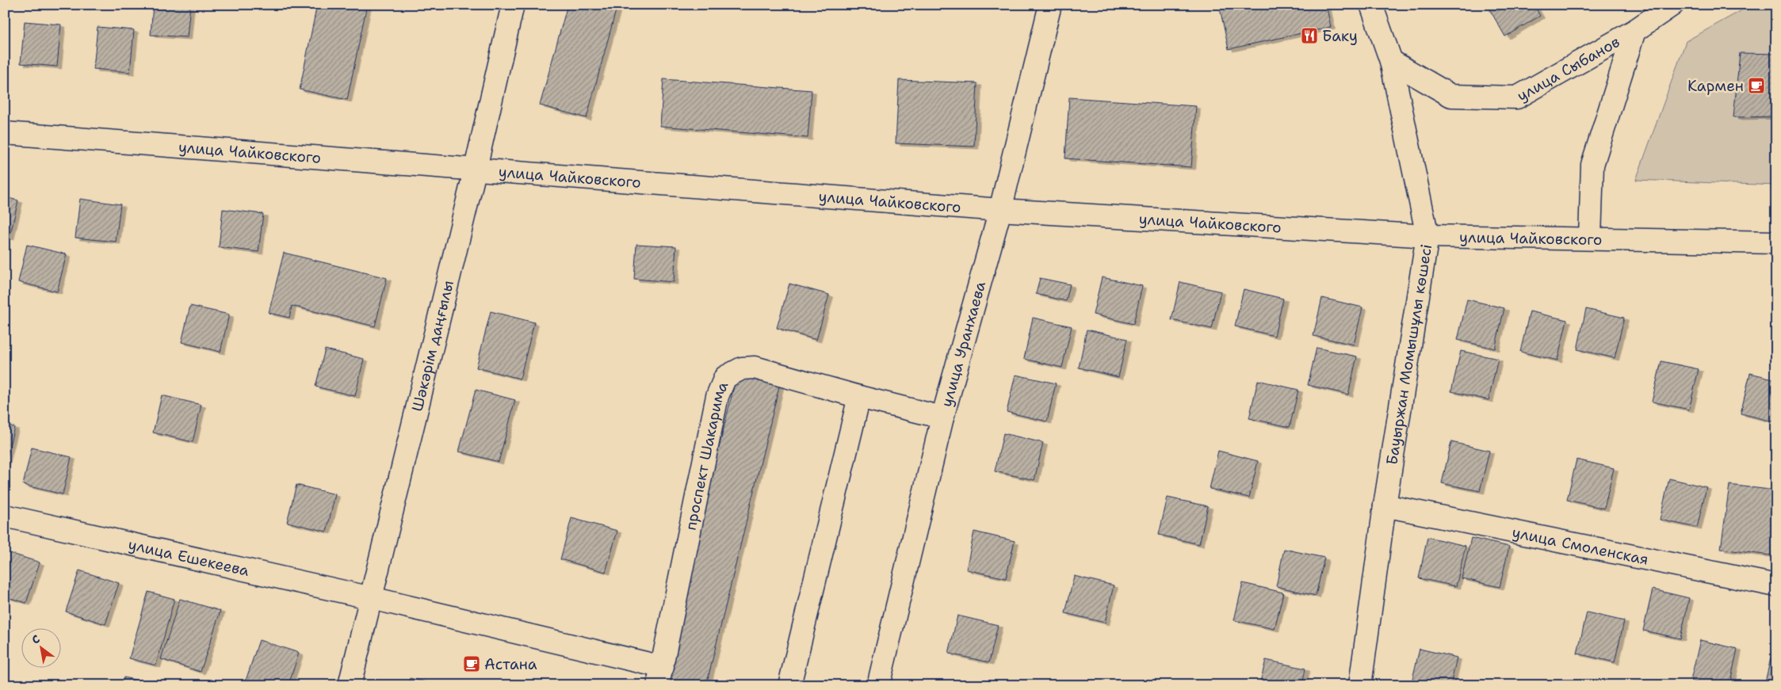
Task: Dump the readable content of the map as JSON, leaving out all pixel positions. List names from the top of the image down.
{
  "streets": {
    "street": [
      "улица Сыбанов",
      "улица Чайковского",
      "улица Уранхаева",
      "Шәкәрім даңғылы",
      "Бауыржан Момышұлы көшесі",
      "проспект Шакарима",
      "улица Смоленская",
      "улица Ешекеева"
    ]
  },
  "crossings": [
    ["улица Сыбанов", "Бауыржан Момышұлы көшесі"],
    ["улица Чайковского", "улица Уранхаева"],
    ["улица Чайковского", "Шәкәрім даңғылы"],
    ["улица Чайковского", "Бауыржан Момышұлы көшесі"],
    ["улица Уранхаева", "проспект Шакарима"],
    ["Шәкәрім даңғылы", "улица Ешекеева"],
    ["Бауыржан Момышұлы көшесі", "улица Смоленская"],
    ["проспект Шакарима", "улица Ешекеева"]
  ],
  "places": {
    "restaurant": ["Баку"],
    "cafe": ["Кармен", "Астана"]
  },
  "north": "top left"
}
